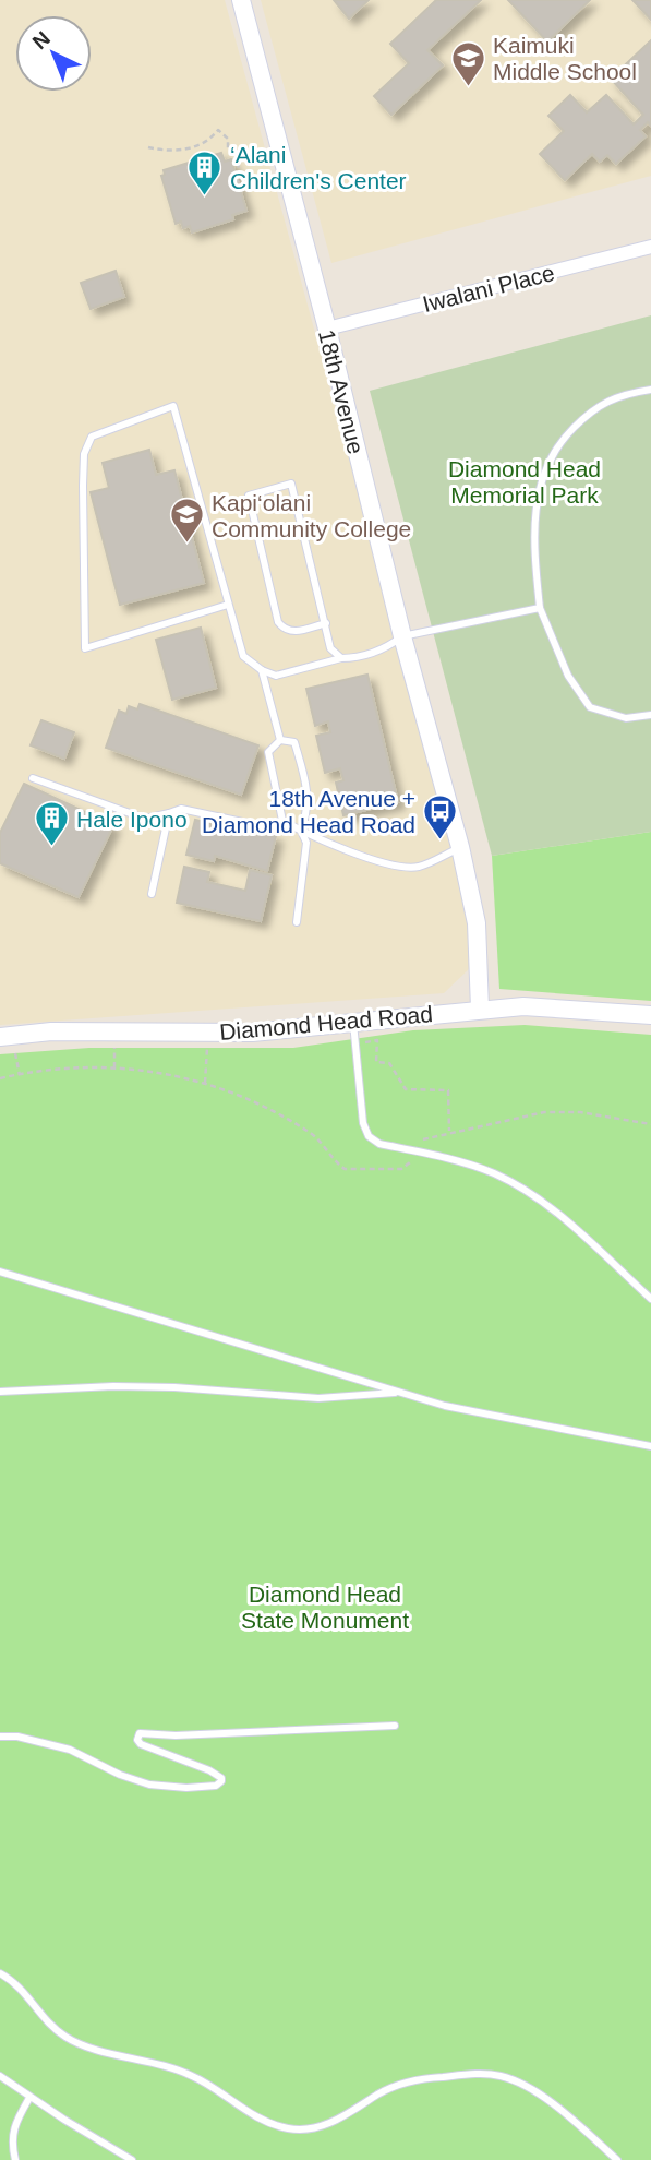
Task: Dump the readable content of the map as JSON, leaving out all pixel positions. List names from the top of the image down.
{
  "streets": {
    "street": ["Iwalani Place", "18th Avenue", "Diamond Head Road"]
  },
  "crossings": [
    ["Iwalani Place", "18th Avenue"],
    ["18th Avenue", "Diamond Head Road"]
  ],
  "parks": ["Diamond Head Memorial Park", "Diamond Head State Monument"],
  "places": {
    "school or university": ["Kaimuki Middle School", "Kapi‘olani Community College"],
    "building": ["‘Alani Children's Center", "Hale Ipono"],
    "bus stop": ["18th Avenue + Diamond Head Road"]
  },
  "north": "top left"
}
